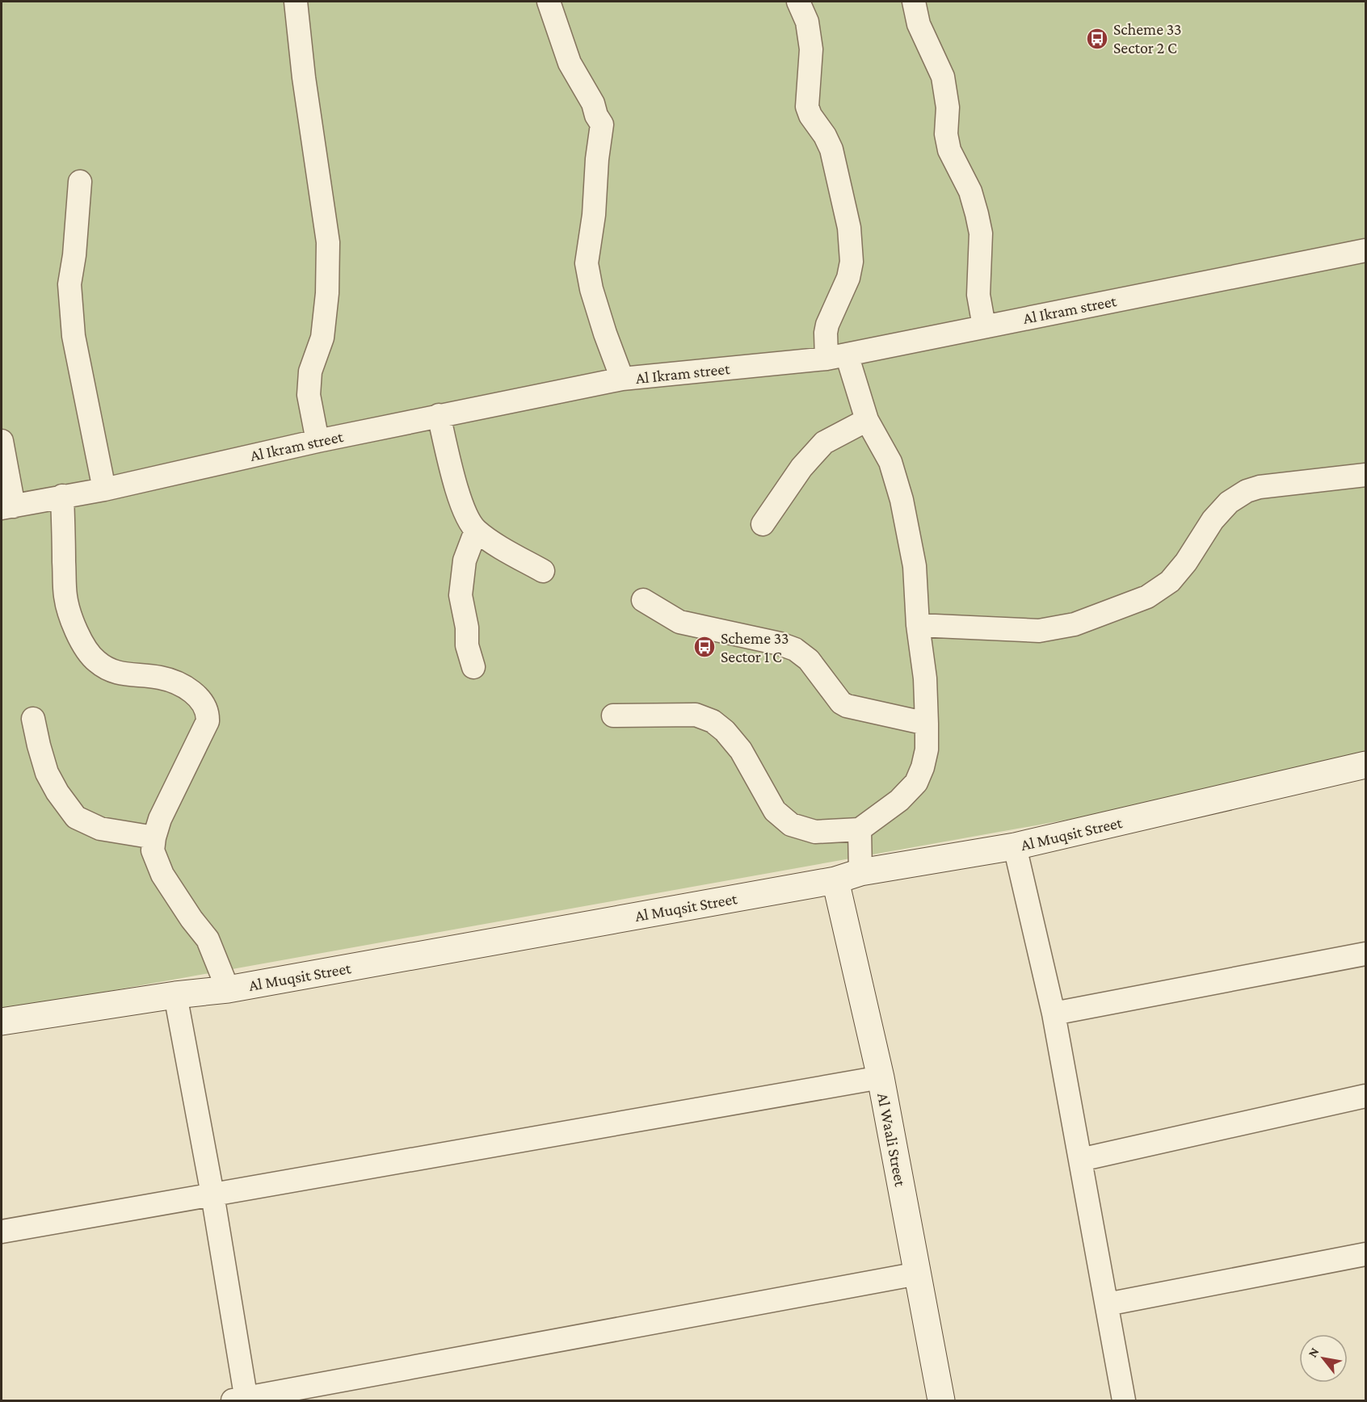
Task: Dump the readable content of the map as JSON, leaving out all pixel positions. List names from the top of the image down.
{
  "streets": {
    "street": ["Al Ikram street", "Al Muqsit Street", "Al Waali Street"]
  },
  "crossings": [
    ["Al Muqsit Street", "Al Waali Street"]
  ],
  "places": {
    "bus stop": ["Scheme 33 Sector 2 C", "Scheme 33 Sector 1 C"]
  },
  "north": "top left"
}
